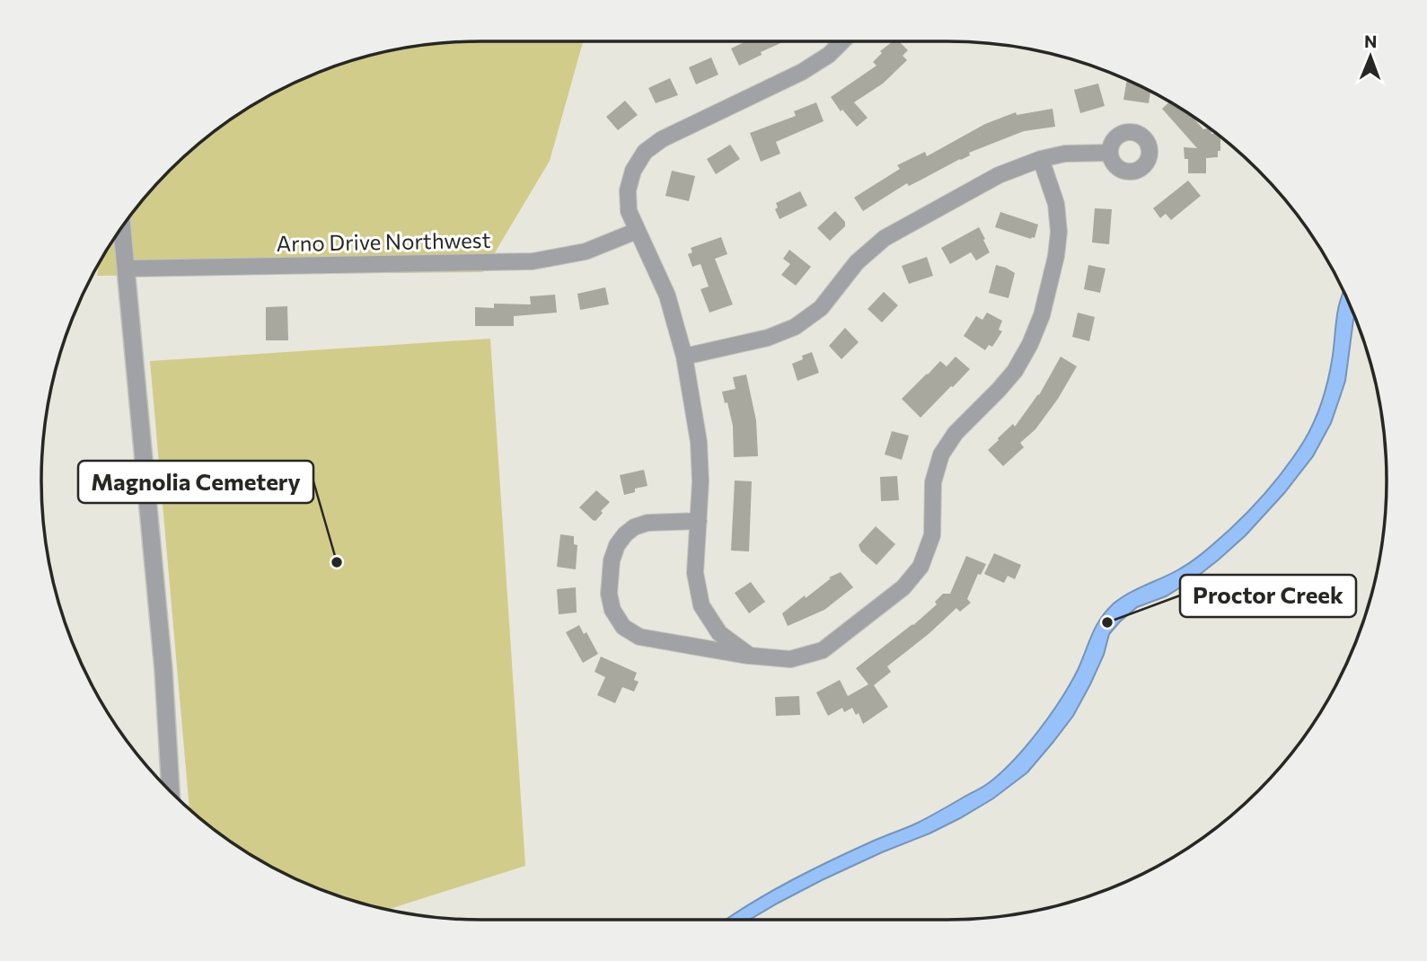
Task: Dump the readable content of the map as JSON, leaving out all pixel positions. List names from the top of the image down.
{
  "streets": {
    "street": ["Arno Drive Northwest"]
  },
  "places": ["Magnolia Cemetery", "Proctor Creek"],
  "north": "top"
}
